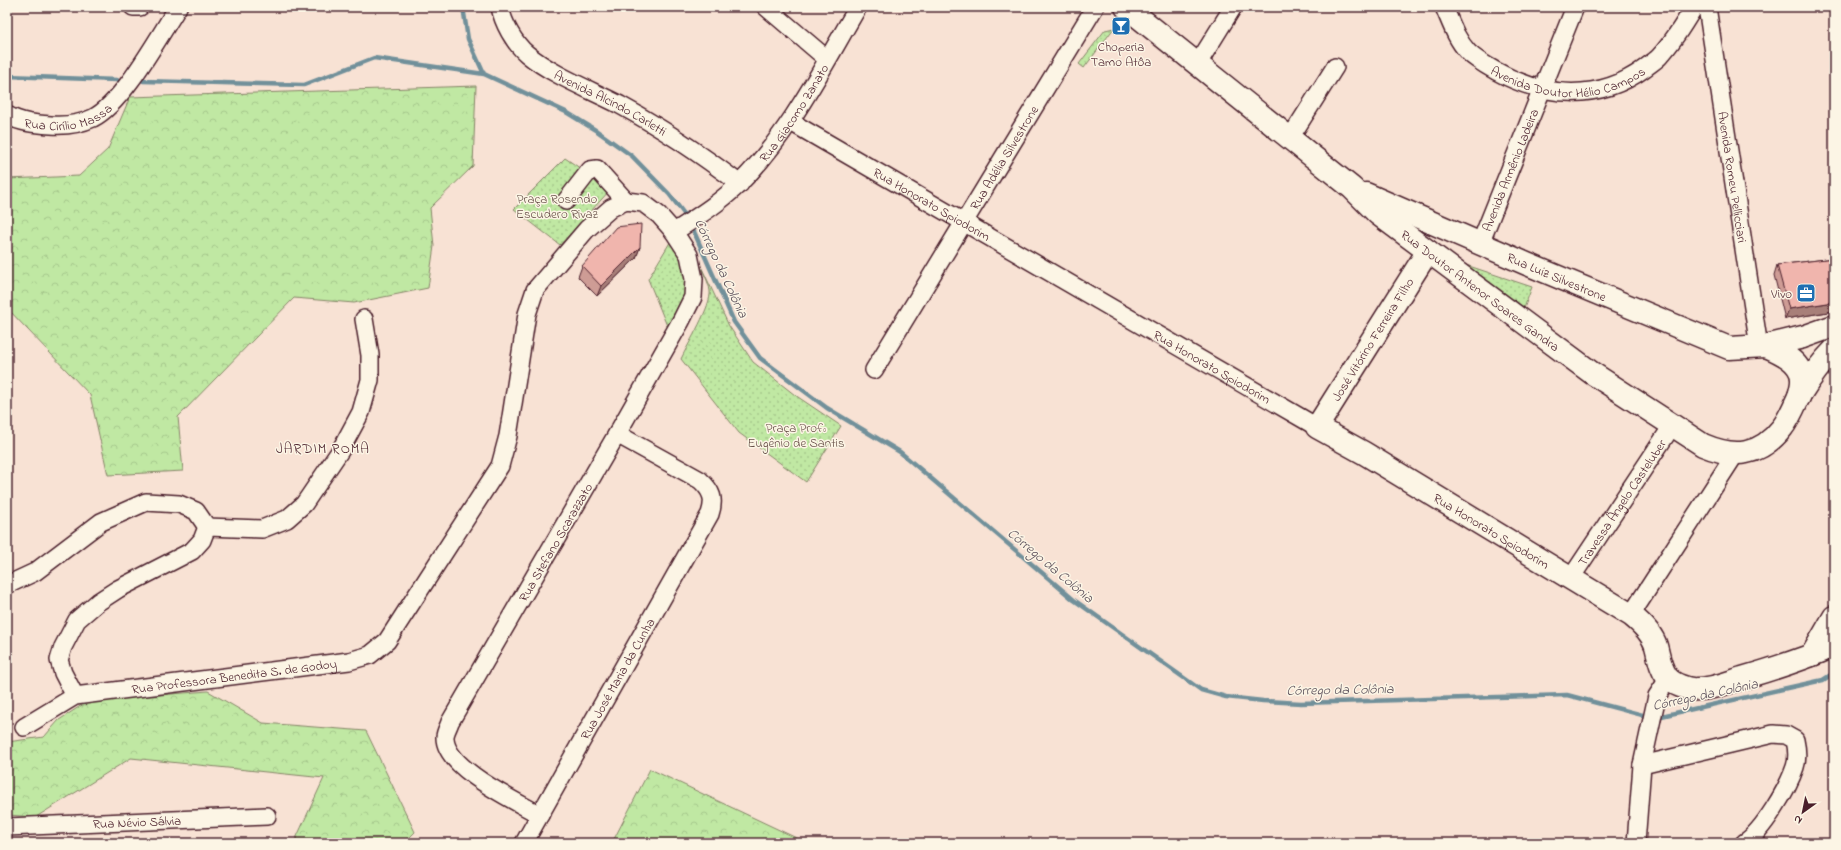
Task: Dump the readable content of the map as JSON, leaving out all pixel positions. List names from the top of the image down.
{
  "streets": {
    "main road": [
      "Rua Honorato Spiodorim",
      "Rua Luiz Silvestrone",
      "Rua Doutor Antenor Soares Gandra",
      "José Vitórino Ferreira Filho"
    ],
    "street": [
      "Avenida Doutor Hélio Campos",
      "Avenida Alcindo Carletti",
      "Rua Cirílio Massa",
      "Rua Giacomo Zanato",
      "Rua Adélia Silvestrone",
      "Avenida Armênio Ladeira",
      "Avenida Romeu Pellicciari",
      "Travessa Ângelo Casteluber",
      "Rua Stefano Scarazzato",
      "Rua Professora Benedita S. de Godoy",
      "Rua José Maria da Cunha",
      "Rua Névio Sálvia"
    ]
  },
  "crossings": [
    ["Avenida Doutor Hélio Campos", "Avenida Armênio Ladeira"],
    ["Avenida Alcindo Carletti", "Rua Giacomo Zanato"],
    ["Rua Giacomo Zanato", "Rua Honorato Spiodorim"],
    ["Rua Giacomo Zanato", "Rua Stefano Scarazzato"],
    ["Rua Adélia Silvestrone", "Rua Honorato Spiodorim"],
    ["Avenida Armênio Ladeira", "Rua Luiz Silvestrone"],
    ["Avenida Armênio Ladeira", "José Vitórino Ferreira Filho"],
    ["Avenida Romeu Pellicciari", "Rua Luiz Silvestrone"],
    ["Rua Honorato Spiodorim", "José Vitórino Ferreira Filho"],
    ["Rua Honorato Spiodorim", "Travessa Ângelo Casteluber"],
    ["Rua Luiz Silvestrone", "Rua Doutor Antenor Soares Gandra"],
    ["Rua Luiz Silvestrone", "José Vitórino Ferreira Filho"],
    ["Rua Doutor Antenor Soares Gandra", "José Vitórino Ferreira Filho"],
    ["Rua Doutor Antenor Soares Gandra", "Travessa Ângelo Casteluber"],
    ["Rua Stefano Scarazzato", "Rua Professora Benedita S. de Godoy"],
    ["Rua Stefano Scarazzato", "Rua José Maria da Cunha"]
  ],
  "districts": ["JARDIM ROMA"],
  "water": ["Córrego da Colônia"],
  "parks": ["Praça Rosendo Escudero Rivaz", "Praça Profº Eugênio de Santis"],
  "places": {
    "bar": ["Choperia Tamo Atôa"],
    "office": ["Vivo"]
  },
  "north": "bottom left"
}
